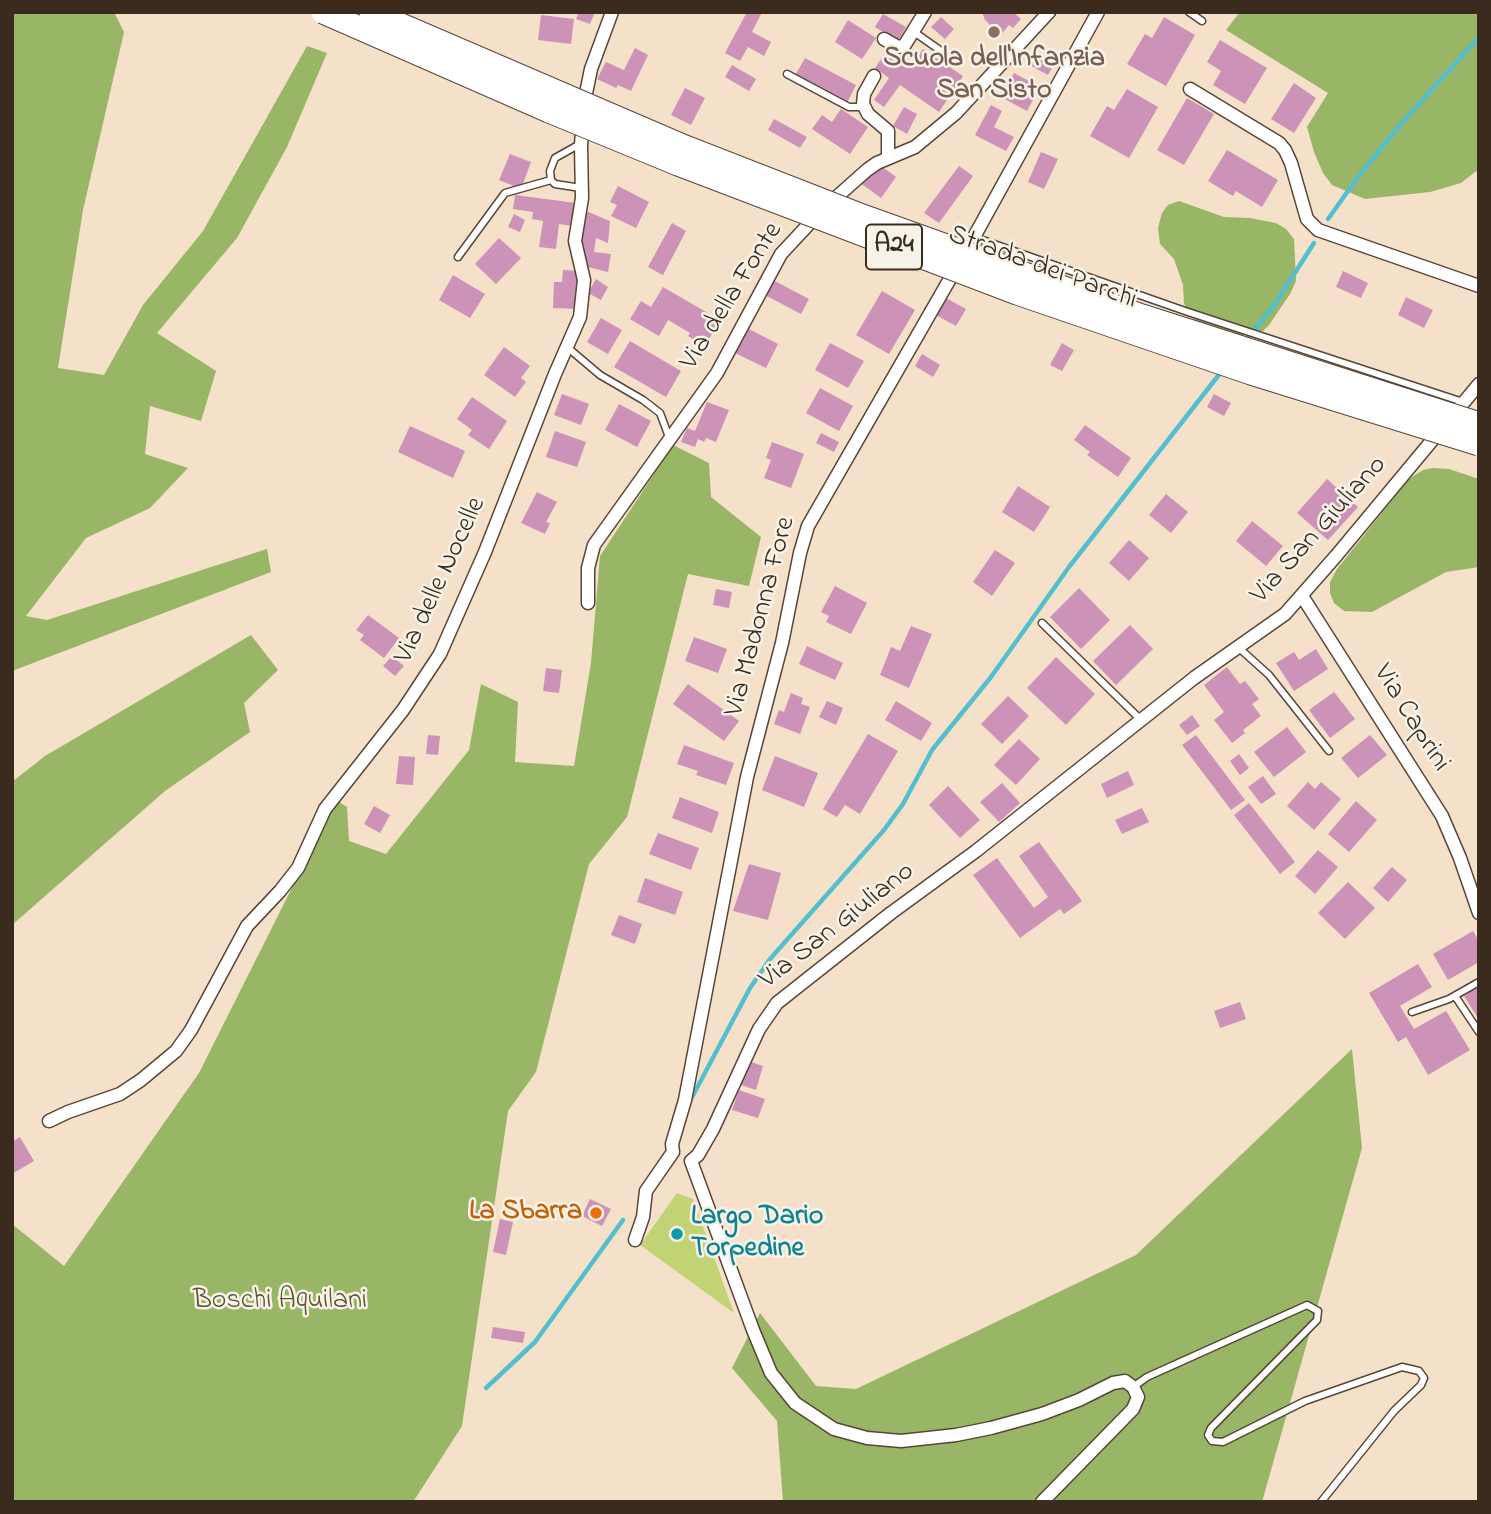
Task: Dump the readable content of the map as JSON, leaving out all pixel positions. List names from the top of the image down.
{
  "streets": {
    "highway": ["A24", "Strada dei Parchi"],
    "street": [
      "Via della Fonte",
      "Via San Giuliano",
      "Via delle Nocelle",
      "Via Madonna Fore",
      "Via Caprini"
    ]
  },
  "crossings": [
    ["Via San Giuliano", "Via Caprini"]
  ],
  "parks": ["Boschi Aquilani"],
  "places": ["Scuola dell'Infanzia San Sisto", "La Sbarra", "Largo Dario Torpedine"]
}
